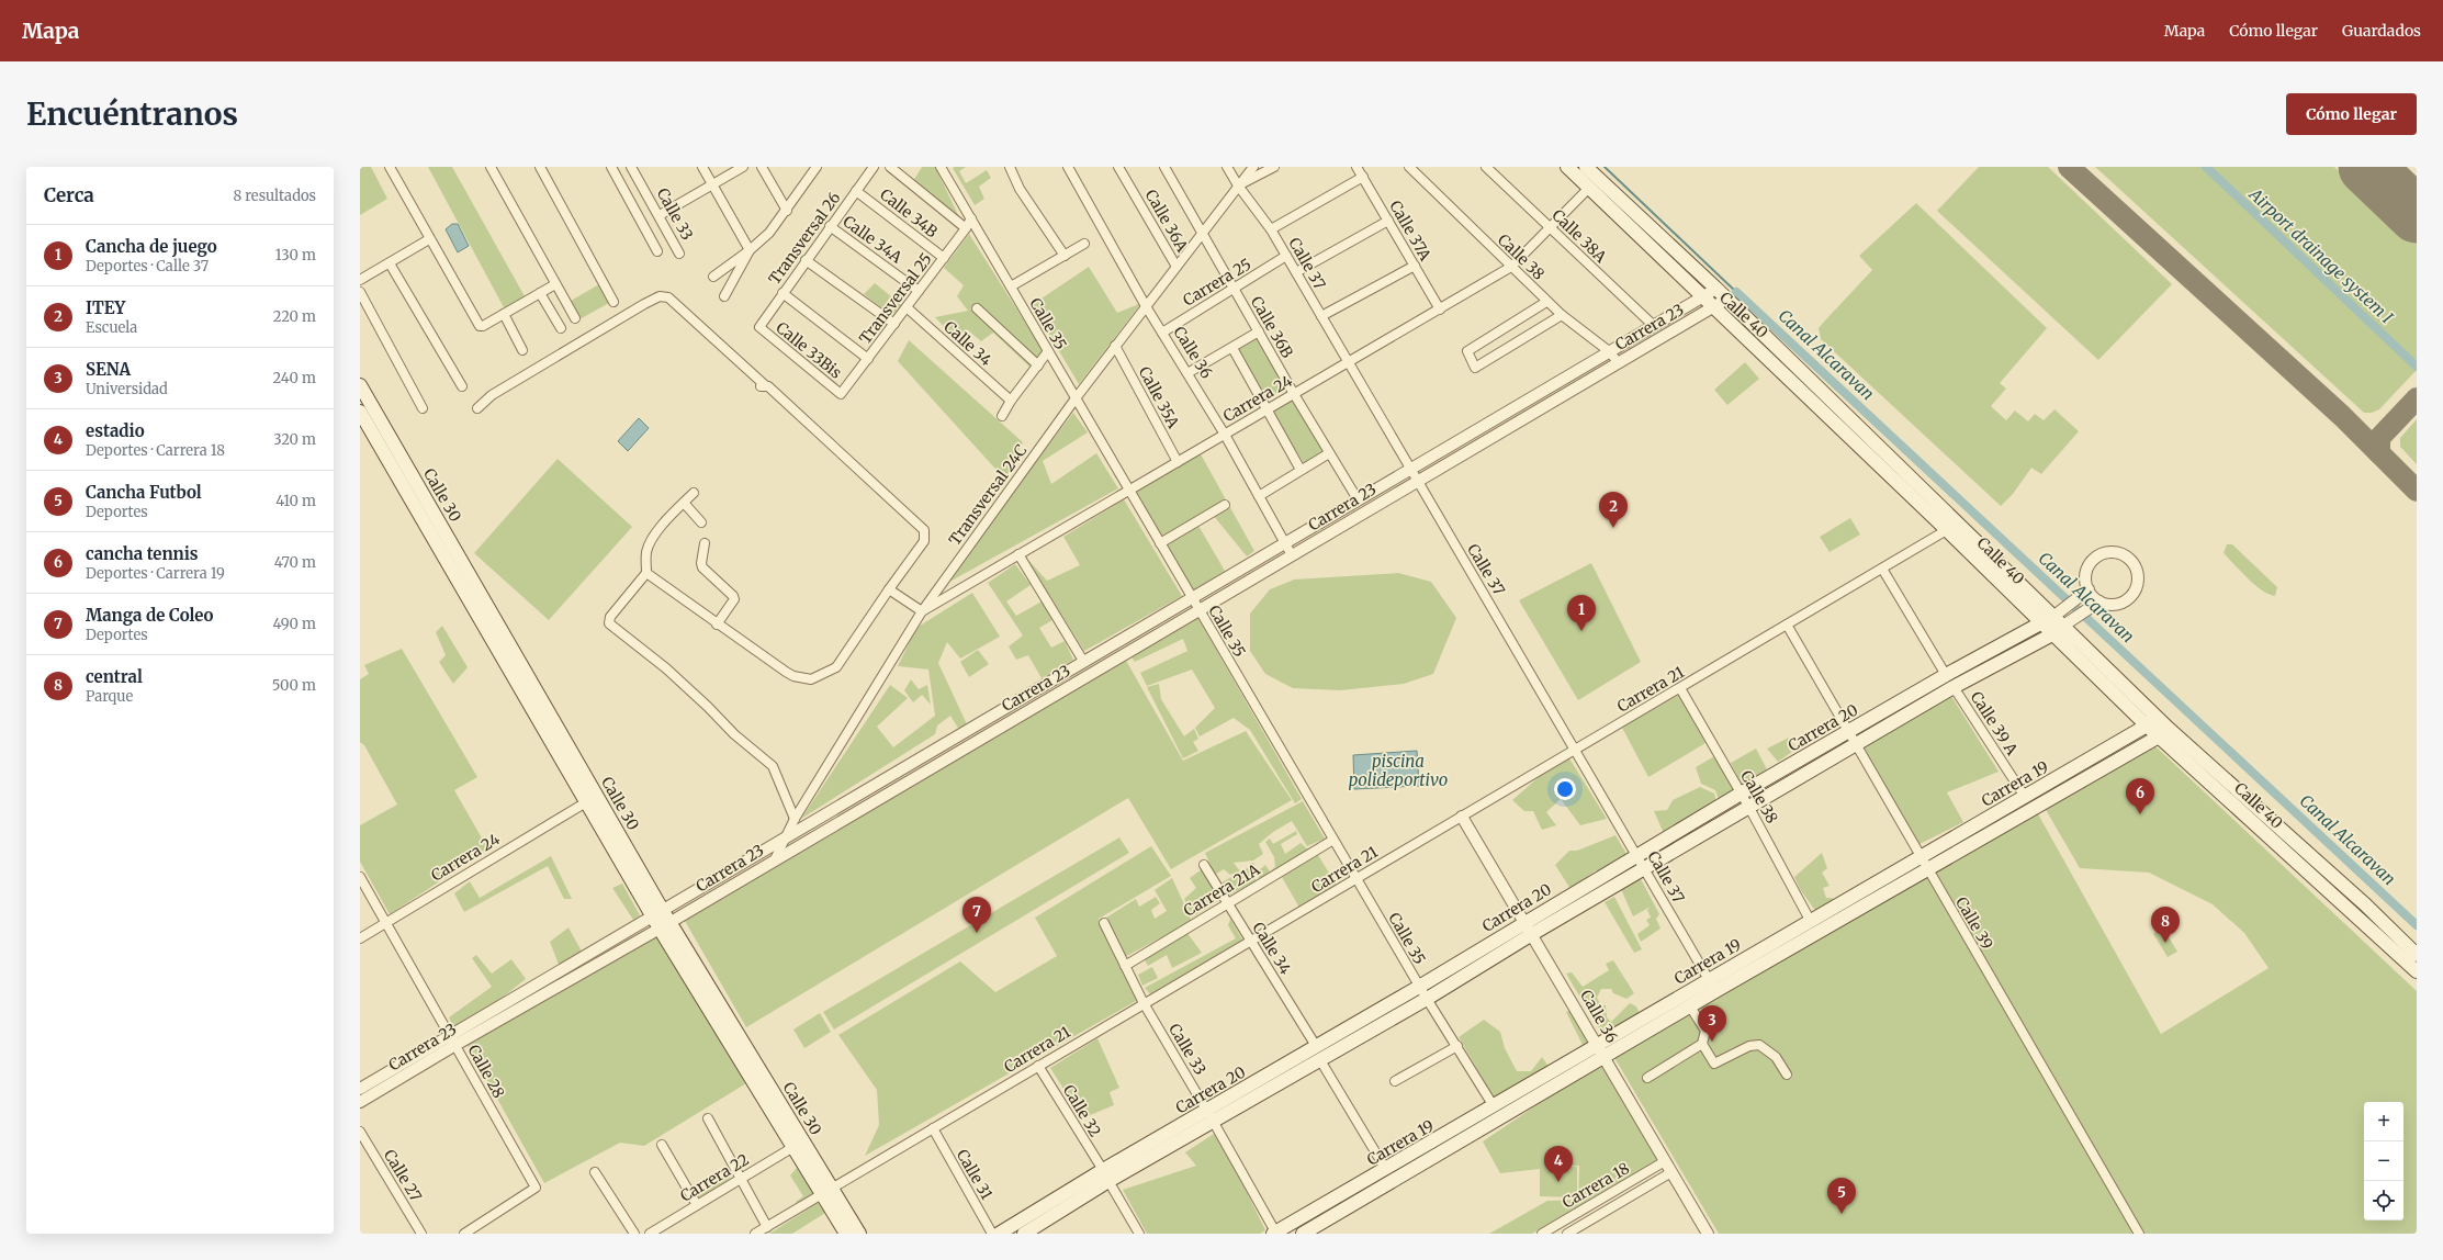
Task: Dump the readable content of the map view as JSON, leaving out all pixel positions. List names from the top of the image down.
{
  "streets": {
    "main road": [
      "Calle 40",
      "Calle 30",
      "Carrera 20",
      "Carrera 19"
    ],
    "street": [
      "Calle 34B",
      "Calle 33",
      "Calle 36A",
      "Calle 37A",
      "Calle 38A",
      "Transversal 26",
      "Calle 34A",
      "Calle 38",
      "Calle 37",
      "Carrera 25",
      "Transversal 25",
      "Calle 35",
      "Calle 36B",
      "Carrera 23",
      "Calle 34",
      "Calle 33Bis",
      "Calle 36",
      "Calle 35A",
      "Carrera 24",
      "Transversal 24C",
      "Carrera 21",
      "Calle 39 A",
      "Carrera 21A",
      "Calle 39",
      "Calle 28",
      "Calle 32",
      "Calle 31",
      "Calle 27",
      "Carrera 22",
      "Carrera 18"
    ]
  },
  "crossings": [
    ["Calle 34B", "Transversal 26"],
    ["Calle 34B", "Transversal 25"],
    ["Calle 33", "Carrera 21"],
    ["Calle 33", "Carrera 20"],
    ["Calle 33", "Carrera 19"],
    ["Calle 33", "Carrera 21A"],
    ["Calle 36A", "Transversal 24C"],
    ["Calle 37A", "Carrera 24"],
    ["Calle 38A", "Carrera 23"],
    ["Calle 38A", "Carrera 24"],
    ["Transversal 26", "Calle 34A"],
    ["Transversal 26", "Calle 33Bis"],
    ["Calle 34A", "Transversal 25"],
    ["Calle 38", "Carrera 23"],
    ["Calle 38", "Carrera 24"],
    ["Calle 38", "Carrera 21"],
    ["Calle 38", "Carrera 20"],
    ["Calle 38", "Carrera 19"],
    ["Calle 37", "Carrera 25"],
    ["Calle 37", "Carrera 23"],
    ["Calle 37", "Carrera 24"],
    ["Calle 37", "Transversal 24C"],
    ["Calle 37", "Carrera 21"],
    ["Calle 37", "Carrera 20"],
    ["Calle 37", "Carrera 19"],
    ["Carrera 25", "Calle 36B"],
    ["Carrera 25", "Calle 36"],
    ["Transversal 25", "Calle 35"],
    ["Transversal 25", "Calle 34"],
    ["Transversal 25", "Calle 33Bis"],
    ["Calle 40", "Carrera 23"],
    ["Calle 40", "Carrera 24"],
    ["Calle 40", "Carrera 21"],
    ["Calle 40", "Carrera 20"],
    ["Calle 40", "Carrera 19"],
    ["Calle 35", "Carrera 23"],
    ["Calle 35", "Carrera 24"],
    ["Calle 35", "Transversal 24C"],
    ["Calle 35", "Carrera 21"],
    ["Calle 35", "Carrera 20"],
    ["Calle 35", "Carrera 19"],
    ["Calle 35", "Carrera 21A"],
    ["Calle 36B", "Carrera 23"],
    ["Calle 36B", "Carrera 24"],
    ["Calle 36B", "Transversal 24C"],
    ["Carrera 23", "Calle 36"],
    ["Carrera 23", "Calle 30"],
    ["Carrera 23", "Transversal 24C"],
    ["Carrera 23", "Calle 28"],
    ["Calle 34", "Carrera 21"],
    ["Calle 34", "Carrera 20"],
    ["Calle 34", "Carrera 21A"],
    ["Calle 36", "Carrera 24"],
    ["Calle 36", "Transversal 24C"],
    ["Calle 36", "Carrera 21"],
    ["Calle 36", "Carrera 20"],
    ["Calle 36", "Carrera 19"],
    ["Calle 36", "Carrera 18"],
    ["Calle 35A", "Carrera 24"],
    ["Calle 35A", "Transversal 24C"],
    ["Carrera 24", "Calle 30"],
    ["Carrera 24", "Transversal 24C"],
    ["Carrera 24", "Calle 28"],
    ["Calle 30", "Carrera 21"],
    ["Calle 30", "Carrera 22"],
    ["Carrera 21", "Calle 39"],
    ["Carrera 21", "Calle 32"],
    ["Carrera 21", "Calle 31"],
    ["Calle 39 A", "Carrera 20"],
    ["Calle 39 A", "Carrera 19"],
    ["Carrera 20", "Calle 39"],
    ["Carrera 20", "Calle 32"],
    ["Carrera 19", "Calle 39"]
  ],
  "water": ["Airport drainage system I", "Canal Alcaravan", "piscina polideportivo"],
  "page": {
    "header": "Mapa",
    "nav": ["Mapa", "Cómo llegar", "Guardados"],
    "buttons": "Cómo llegar",
    "title": "Encuéntranos",
    "heading": ["Cerca", "8 resultados"],
    "list": [
      {
        "mark": "1",
        "name": "Cancha de juego",
        "note": "Deportes · Calle 37",
        "value": "130 m"
      },
      {
        "mark": "2",
        "name": "ITEY",
        "note": "Escuela",
        "value": "220 m"
      },
      {
        "mark": "3",
        "name": "SENA",
        "note": "Universidad",
        "value": "240 m"
      },
      {
        "mark": "4",
        "name": "estadio",
        "note": "Deportes · Carrera 18",
        "value": "320 m"
      },
      {
        "mark": "5",
        "name": "Cancha Futbol",
        "note": "Deportes",
        "value": "410 m"
      },
      {
        "mark": "6",
        "name": "cancha tennis",
        "note": "Deportes · Carrera 19",
        "value": "470 m"
      },
      {
        "mark": "7",
        "name": "Manga de Coleo",
        "note": "Deportes",
        "value": "490 m"
      },
      {
        "mark": "8",
        "name": "central",
        "note": "Parque",
        "value": "500 m"
      }
    ],
    "pins": [
      "2",
      "1",
      "6",
      "7",
      "8",
      "3",
      "4",
      "5"
    ],
    "map_buttons": ["+", "−"]
  }
}
